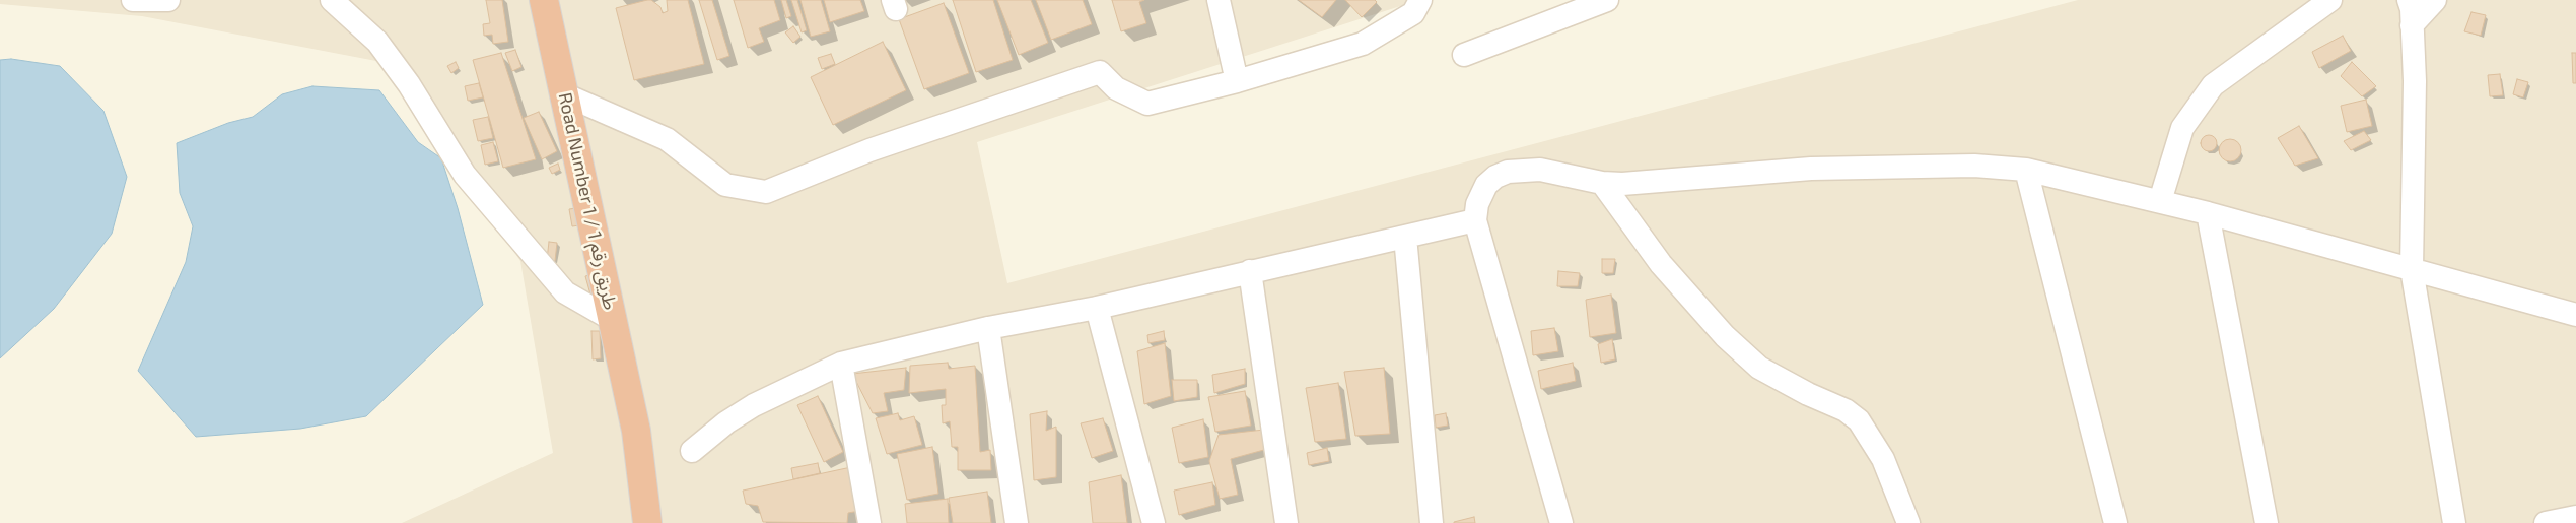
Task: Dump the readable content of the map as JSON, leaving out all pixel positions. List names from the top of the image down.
{
  "streets": {
    "highway": ["Road Number 1 / طريق رقم 1"]
  }
}
